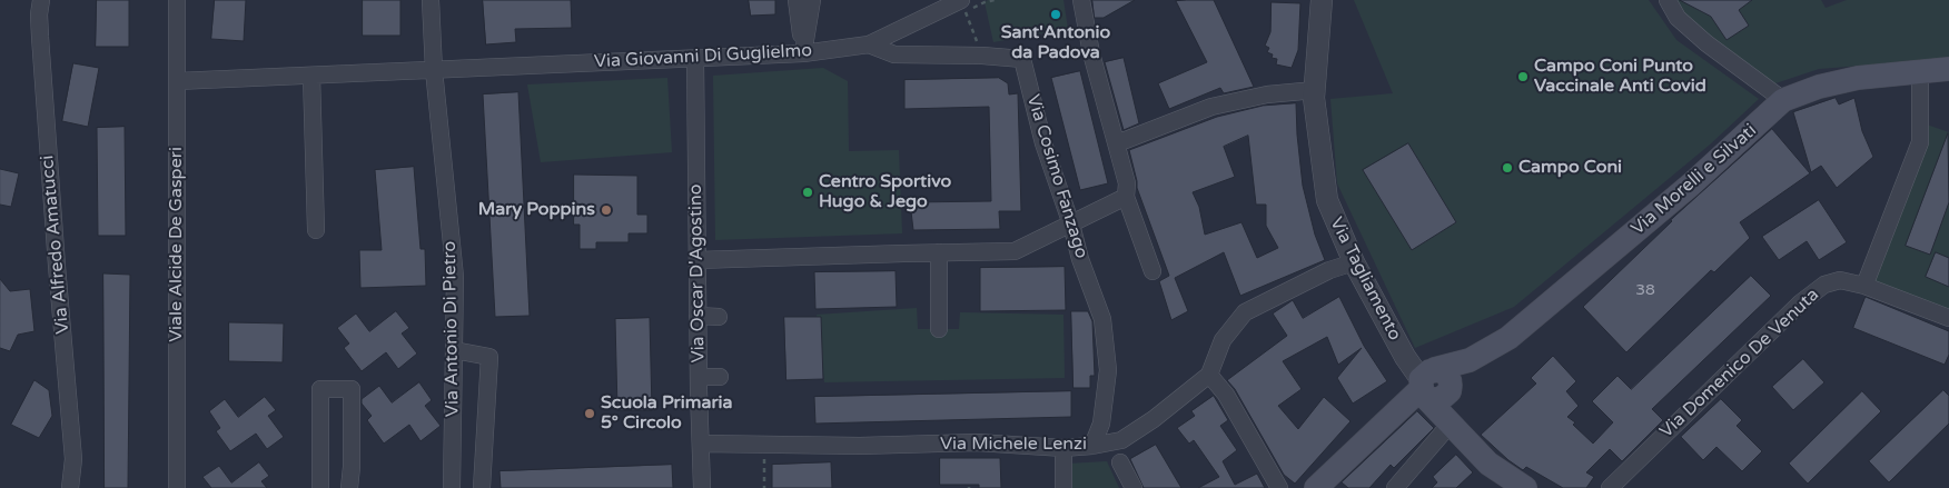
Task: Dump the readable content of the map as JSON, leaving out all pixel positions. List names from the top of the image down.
{
  "streets": {
    "main road": ["Via Morelli e Silvati"],
    "street": [
      "Via Giovanni Di Guglielmo",
      "Via Cosimo Fanzago",
      "Via Alfredo Amatucci",
      "Viale Alcide De Gasperi",
      "Via Oscar D'Agostino",
      "Via Tagliamento",
      "Via Antonio Di Pietro",
      "Via Domenico De Venuta",
      "Via Michele Lenzi"
    ]
  },
  "crossings": [
    ["Via Giovanni Di Guglielmo", "Via Cosimo Fanzago"],
    ["Via Giovanni Di Guglielmo", "Viale Alcide De Gasperi"],
    ["Via Giovanni Di Guglielmo", "Via Oscar D'Agostino"],
    ["Via Giovanni Di Guglielmo", "Via Antonio Di Pietro"],
    ["Via Cosimo Fanzago", "Via Michele Lenzi"],
    ["Via Morelli e Silvati", "Via Tagliamento"],
    ["Via Oscar D'Agostino", "Via Michele Lenzi"]
  ],
  "places": [
    "Sant'Antonio da Padova",
    "Campo Coni Punto Vaccinale Anti Covid",
    "Campo Coni",
    "Centro Sportivo Hugo & Jego",
    "Mary Poppins",
    "Scuola Primaria 5° Circolo"
  ],
  "house_numbers": ["38"]
}
